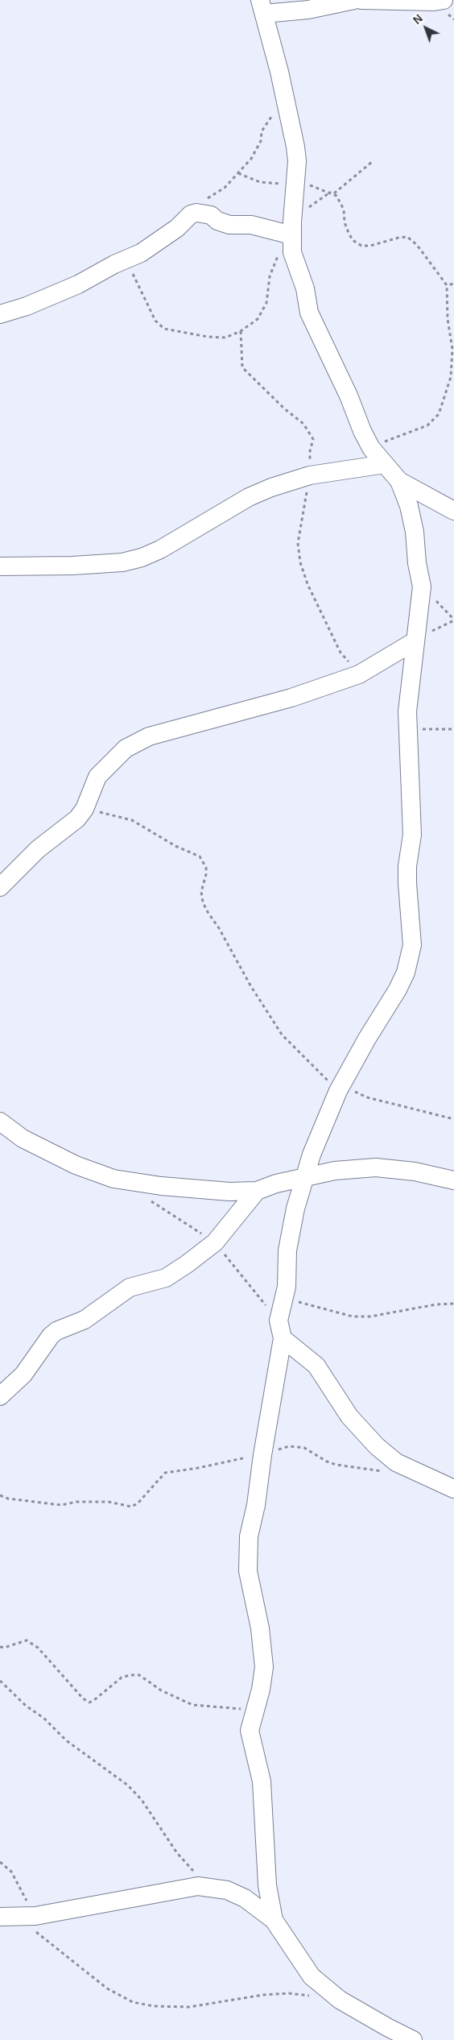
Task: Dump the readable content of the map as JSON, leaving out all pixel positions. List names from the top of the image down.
{
  "north": "top left"
}
